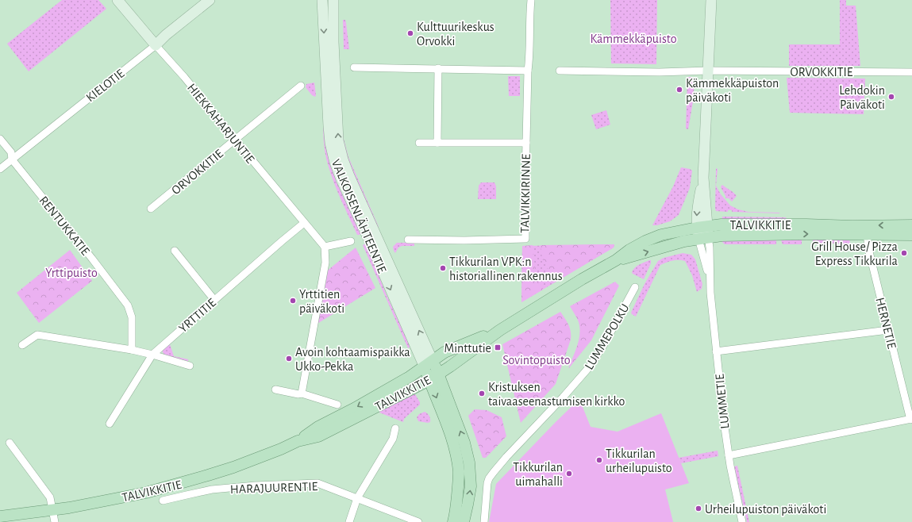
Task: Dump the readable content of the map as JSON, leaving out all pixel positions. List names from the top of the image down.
{
  "streets": {
    "main road": [
      "KIELOTIE",
      "HIEKKAHARJUNTIE",
      "VALKOISENLÄHTEENTIE",
      "TALVIKKITIE",
      "LUMMETIE"
    ],
    "street": [
      "ORVOKKITIE",
      "TALVIKKIRINNE",
      "RENTUKKATIE",
      "YRTTITIE",
      "HERNETIE",
      "LUMMEPOLKU",
      "HARAJUURENTIE"
    ]
  },
  "crossings": [
    ["ORVOKKITIE", "HIEKKAHARJUNTIE"],
    ["ORVOKKITIE", "LUMMETIE"],
    ["KIELOTIE", "HIEKKAHARJUNTIE"],
    ["KIELOTIE", "RENTUKKATIE"],
    ["HIEKKAHARJUNTIE", "YRTTITIE"],
    ["VALKOISENLÄHTEENTIE", "TALVIKKITIE"],
    ["TALVIKKITIE", "HERNETIE"],
    ["TALVIKKITIE", "LUMMETIE"]
  ],
  "parks": ["Kämmekkäpuisto", "Yrttipuisto", "Sovintopuisto"],
  "places": {
    "other": [
      "Kulttuurikeskus Orvokki",
      "Kämmekkäpuiston päiväkoti",
      "Lehdokin Päiväkoti",
      "Grill House/ Pizza Express Tikkurila",
      "Tikkurilan VPK:n historiallinen rakennus",
      "Yrttitien päiväkoti",
      "Avoin kohtaamispaikka Ukko-Pekka",
      "Kristuksen taivaaseenastumisen kirkko",
      "Tikkurilan urheilupuisto",
      "Tikkurilan uimahalli",
      "Urheilupuiston päiväkoti"
    ],
    "transit": ["Minttutie"]
  }
}
